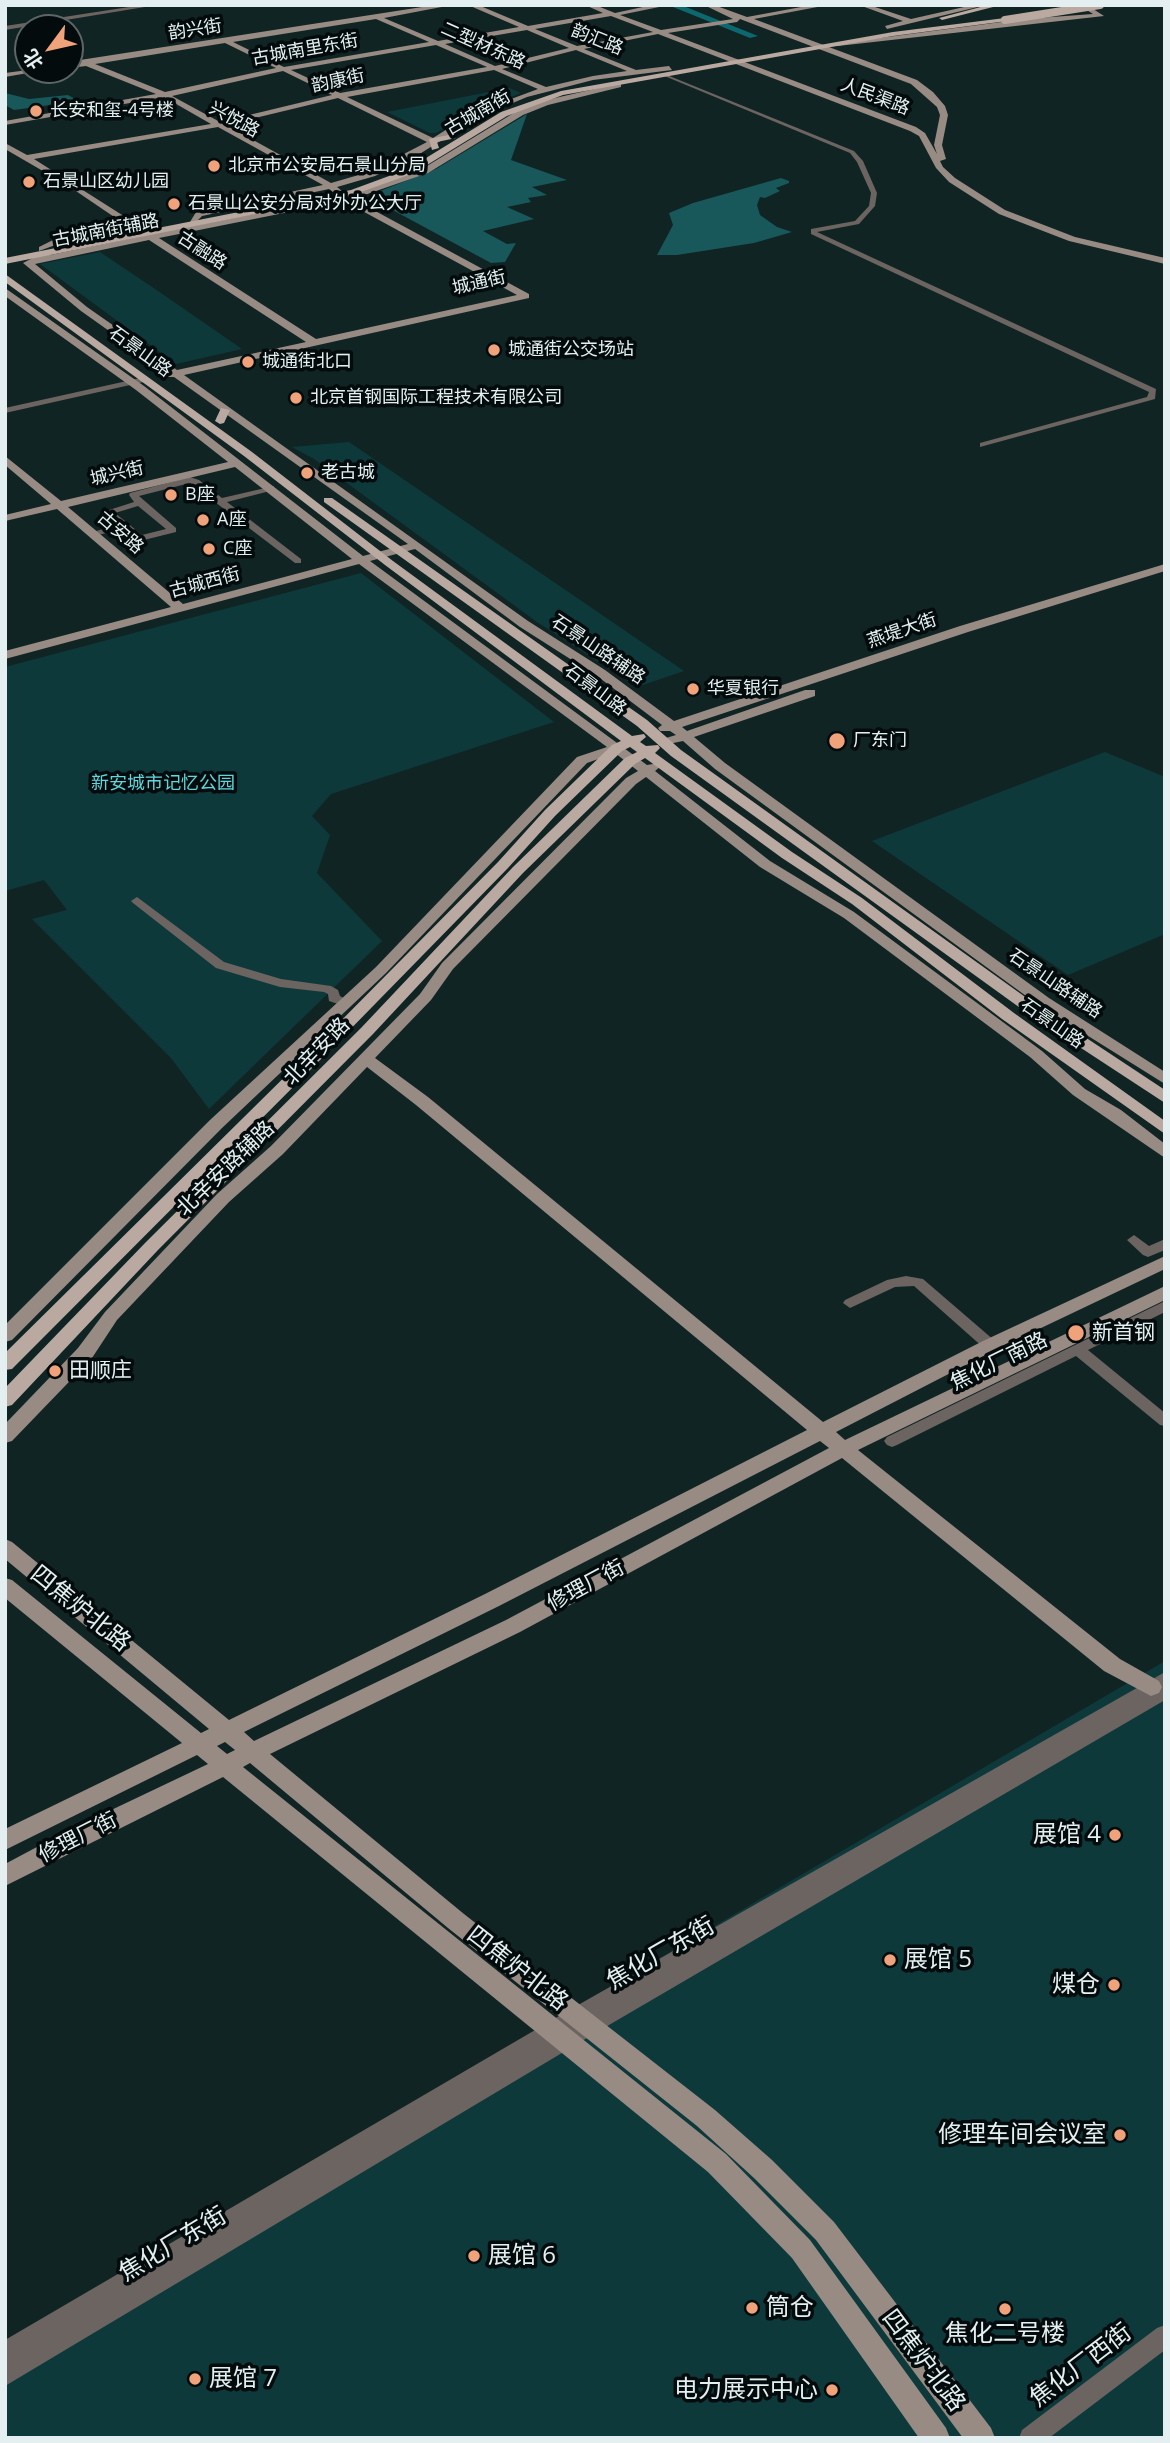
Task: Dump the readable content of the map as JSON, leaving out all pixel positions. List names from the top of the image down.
{
  "streets": {
    "main road": ["古城南街", "石景山路", "北辛安路"],
    "street": [
      "韵兴街",
      "韵汇路",
      "二型材东路",
      "古城南里东街",
      "韵康街",
      "人民渠路",
      "兴悦路",
      "古城南街辅路",
      "古融路",
      "城通街",
      "城兴街",
      "古安路",
      "古城西街",
      "燕堤大街",
      "石景山路辅路",
      "北辛安路辅路",
      "焦化厂南路",
      "修理厂街",
      "四焦炉北路",
      "焦化厂东街",
      "焦化厂西街"
    ]
  },
  "crossings": [
    ["韵兴街", "二型材东路"],
    ["韵汇路", "古城南里东街"],
    ["韵汇路", "韵康街"],
    ["二型材东路", "古城南里东街"],
    ["二型材东路", "韵康街"],
    ["二型材东路", "古城南街"],
    ["古城南里东街", "兴悦路"],
    ["韵康街", "人民渠路"],
    ["韵康街", "兴悦路"],
    ["韵康街", "古融路"],
    ["人民渠路", "古城南街"],
    ["古城南街", "兴悦路"],
    ["古城南街", "古城南街辅路"],
    ["古城南街", "古融路"],
    ["兴悦路", "古城南街辅路"],
    ["兴悦路", "城通街"],
    ["古城南街辅路", "古融路"],
    ["古城南街辅路", "石景山路辅路"],
    ["古融路", "城通街"],
    ["城通街", "石景山路"],
    ["城通街", "石景山路辅路"],
    ["石景山路", "古城西街"],
    ["石景山路", "燕堤大街"],
    ["石景山路", "石景山路辅路"],
    ["石景山路", "北辛安路"],
    ["石景山路", "北辛安路辅路"],
    ["城兴街", "古安路"],
    ["古安路", "古城西街"],
    ["古城西街", "石景山路辅路"],
    ["燕堤大街", "石景山路辅路"],
    ["燕堤大街", "北辛安路"],
    ["北辛安路", "北辛安路辅路"],
    ["修理厂街", "四焦炉北路"],
    ["四焦炉北路", "焦化厂东街"]
  ],
  "parks": ["新安城市记忆公园"],
  "places": [
    "长安和玺-4号楼",
    "北京市公安局石景山分局",
    "石景山区幼儿园",
    "石景山公安分局对外办公大厅",
    "城通街公交场站",
    "城通街北口",
    "北京首钢国际工程技术有限公司",
    "老古城",
    "B座",
    "A座",
    "C座",
    "华夏银行",
    "厂东门",
    "新首钢",
    "田顺庄",
    "展馆 4",
    "展馆 5",
    "煤仓",
    "修理车间会议室",
    "展馆 6",
    "筒仓",
    "焦化二号楼",
    "展馆 7",
    "电力展示中心"
  ],
  "north": "bottom left"
}
